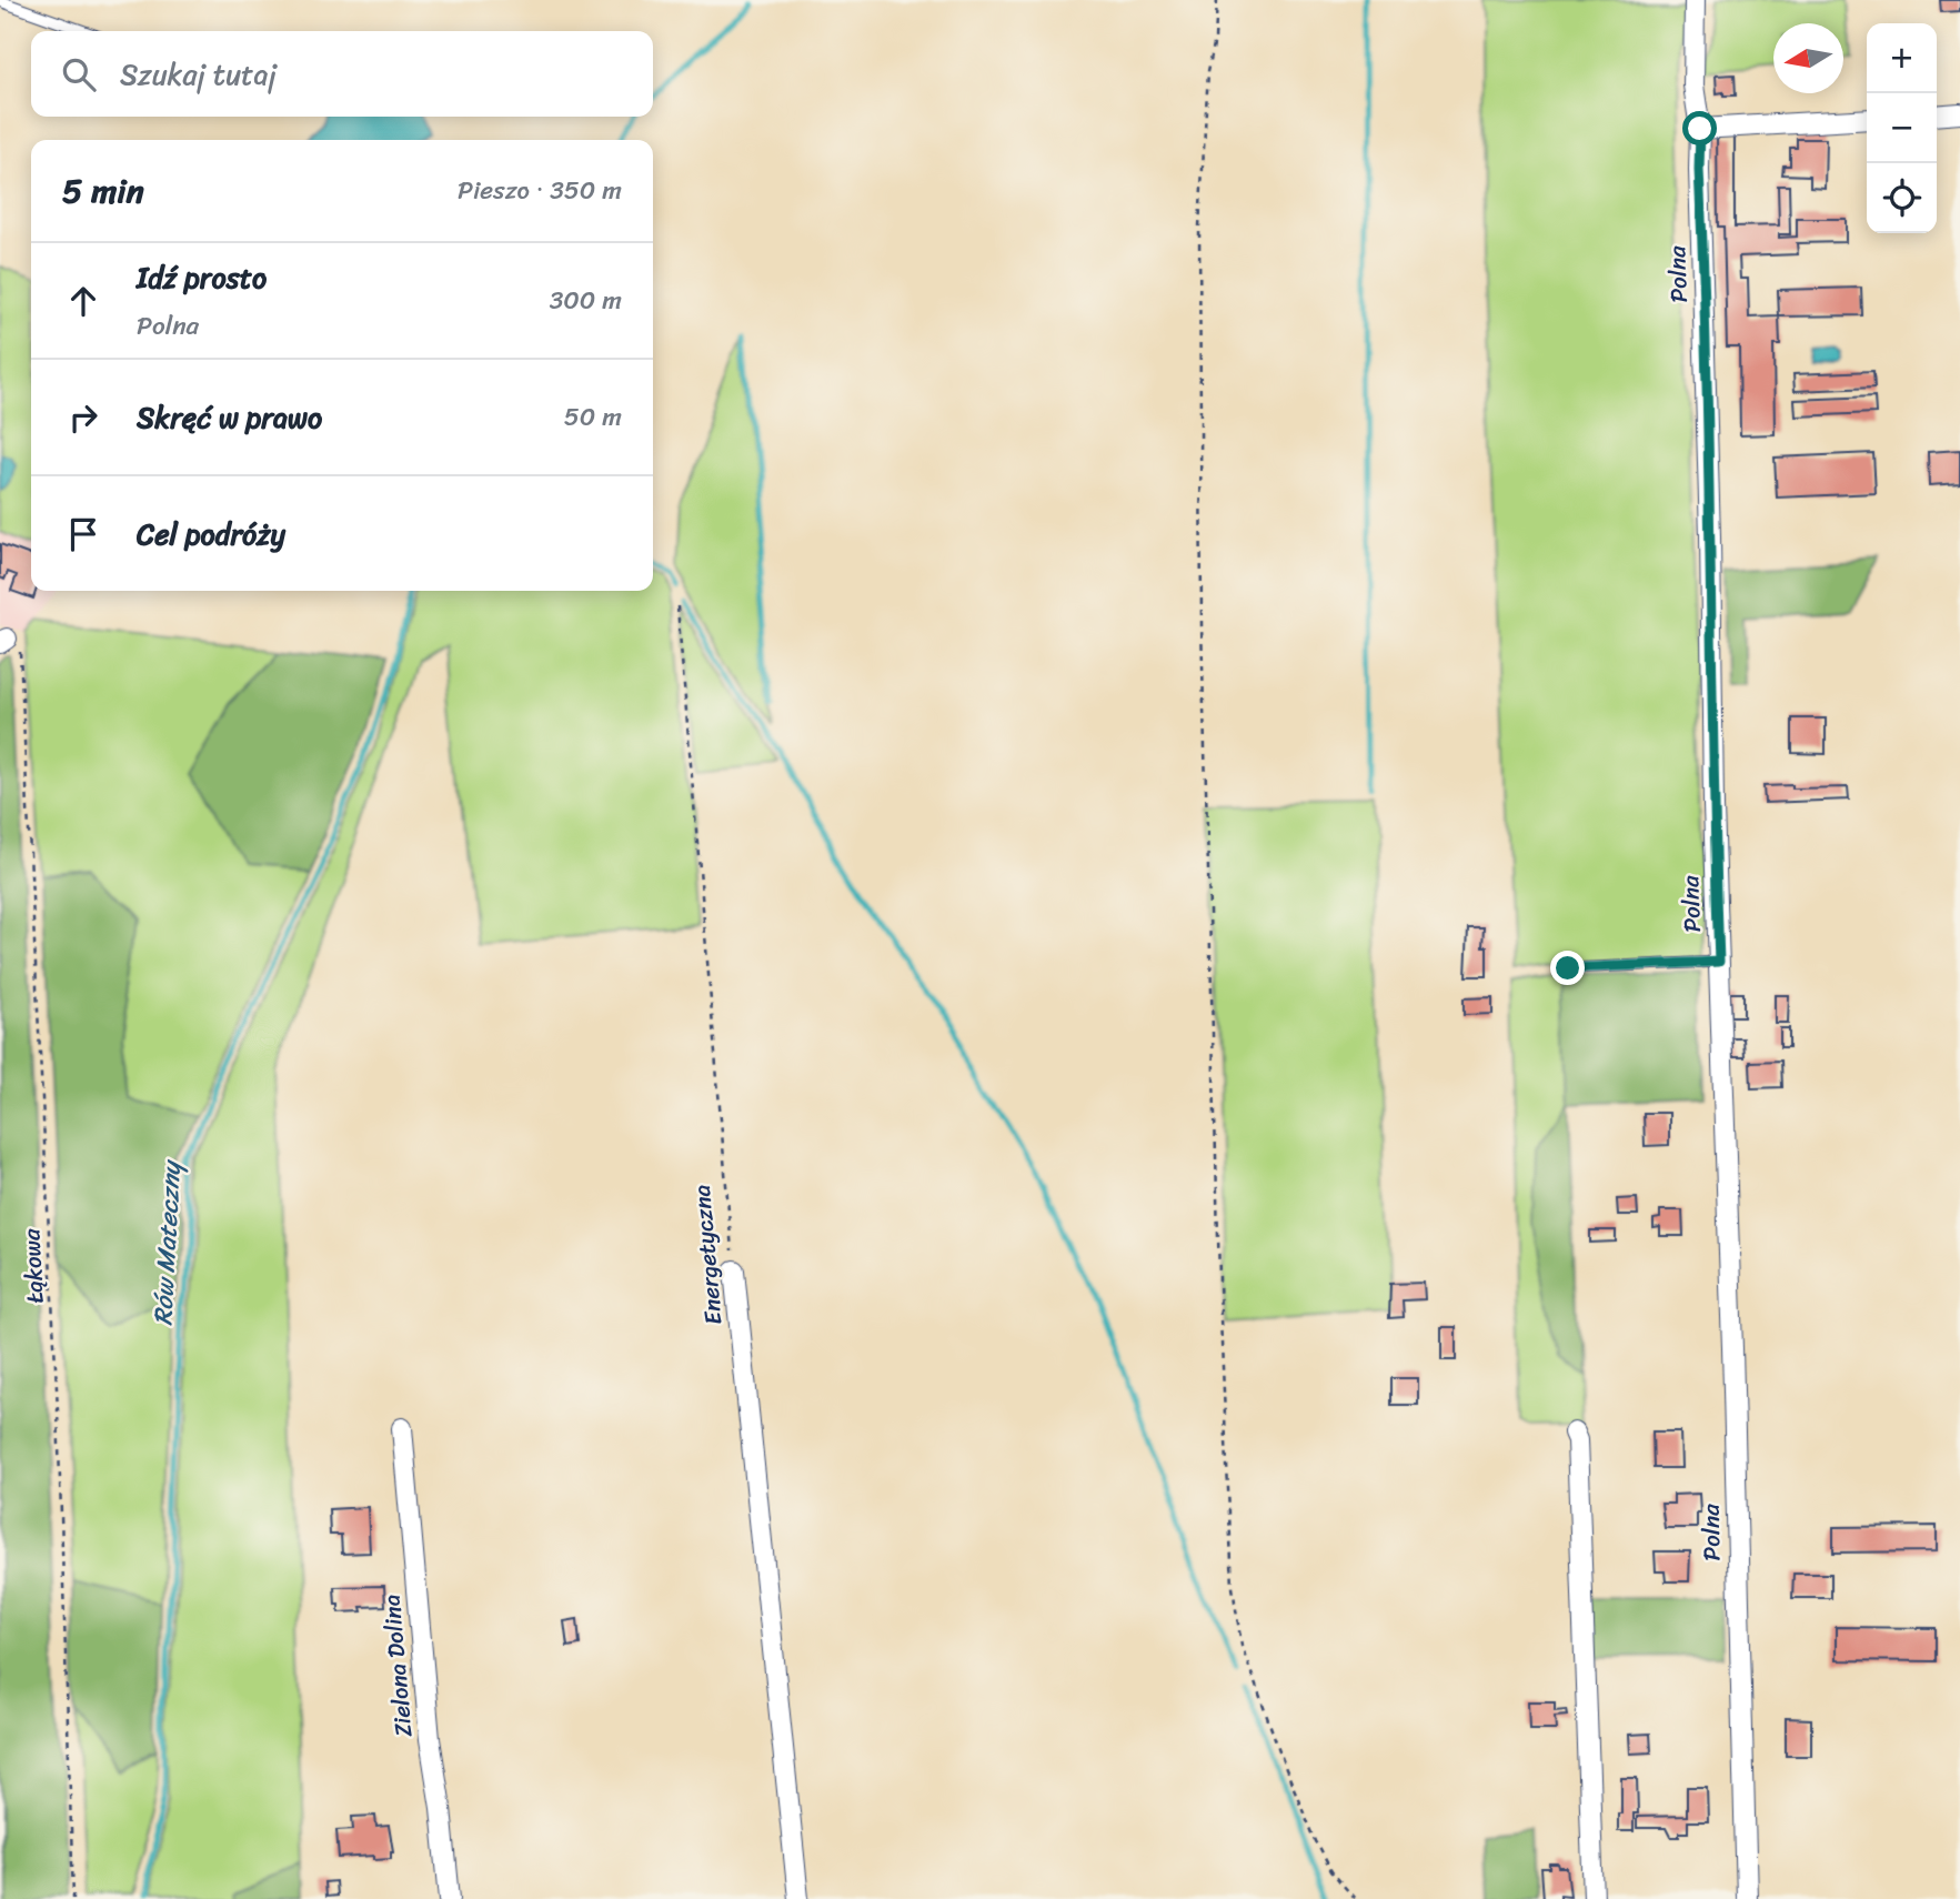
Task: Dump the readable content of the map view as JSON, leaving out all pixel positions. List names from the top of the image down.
{
  "streets": {
    "street": ["Polna", "Energetyczna", "Zielona Dolina"],
    "path": ["Łąkowa"]
  },
  "water": ["Rów Mateczny"],
  "north": "left",
  "page": {
    "map_buttons": ["+", "−"],
    "search": "Szukaj tutaj",
    "heading": ["5 min", "Pieszo · 350 m"],
    "list": [
      ["Idź prosto", "Polna", "300 m"],
      ["Skręć w prawo", "50 m"],
      "Cel podróży"
    ]
  }
}
